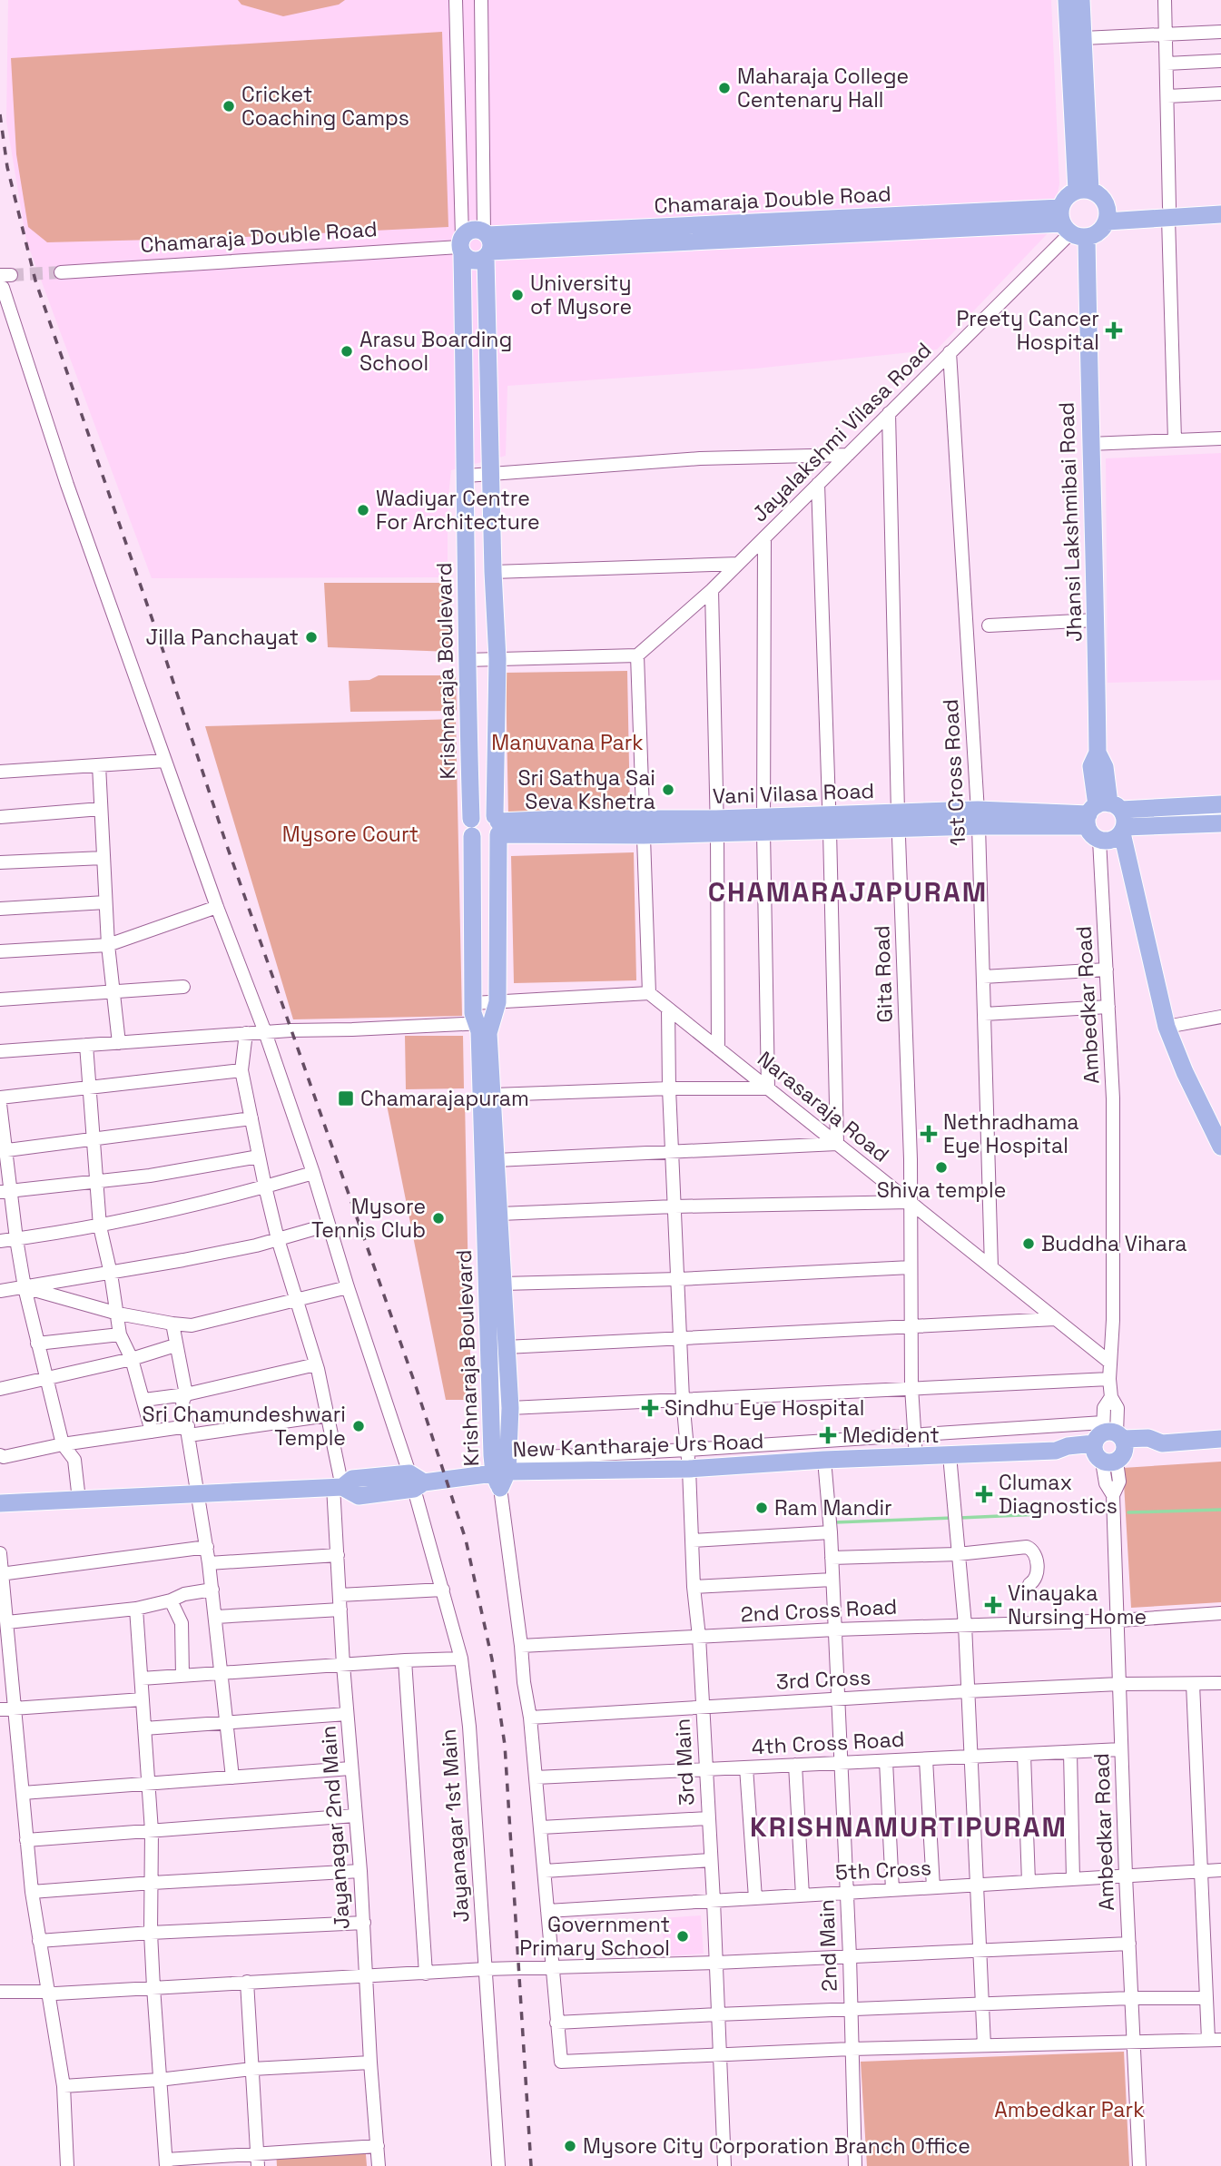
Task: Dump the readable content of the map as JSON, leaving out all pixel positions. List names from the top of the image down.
{
  "streets": {
    "main road": [
      "Chamaraja Double Road",
      "Jhansi Lakshmibai Road",
      "Krishnaraja Boulevard",
      "Vani Vilasa Road",
      "New Kantharaje Urs Road"
    ],
    "street": [
      "Jayalakshmi Vilasa Road",
      "1st Cross Road",
      "Gita Road",
      "Ambedkar Road",
      "Narasaraja Road",
      "2nd Cross Road",
      "3rd Cross",
      "4th Cross Road",
      "3rd Main",
      "Jayanagar 1st Main",
      "Jayanagar 2nd Main",
      "5th Cross",
      "2nd Main"
    ]
  },
  "crossings": [
    ["Chamaraja Double Road", "Jayalakshmi Vilasa Road"],
    ["Chamaraja Double Road", "Jhansi Lakshmibai Road"],
    ["Chamaraja Double Road", "Krishnaraja Boulevard"],
    ["Jayalakshmi Vilasa Road", "Jhansi Lakshmibai Road"],
    ["Jayalakshmi Vilasa Road", "1st Cross Road"],
    ["Jayalakshmi Vilasa Road", "Gita Road"],
    ["Jhansi Lakshmibai Road", "Vani Vilasa Road"],
    ["Jhansi Lakshmibai Road", "Ambedkar Road"],
    ["Krishnaraja Boulevard", "Vani Vilasa Road"],
    ["Krishnaraja Boulevard", "New Kantharaje Urs Road"],
    ["1st Cross Road", "Vani Vilasa Road"],
    ["1st Cross Road", "Narasaraja Road"],
    ["Vani Vilasa Road", "Gita Road"],
    ["Vani Vilasa Road", "Ambedkar Road"],
    ["Gita Road", "Narasaraja Road"],
    ["Gita Road", "New Kantharaje Urs Road"],
    ["Ambedkar Road", "Narasaraja Road"],
    ["Ambedkar Road", "New Kantharaje Urs Road"],
    ["Ambedkar Road", "2nd Cross Road"],
    ["Ambedkar Road", "3rd Cross"],
    ["Ambedkar Road", "4th Cross Road"],
    ["Ambedkar Road", "5th Cross"],
    ["Narasaraja Road", "3rd Main"],
    ["New Kantharaje Urs Road", "3rd Main"],
    ["New Kantharaje Urs Road", "Jayanagar 1st Main"],
    ["New Kantharaje Urs Road", "Jayanagar 2nd Main"],
    ["New Kantharaje Urs Road", "2nd Main"],
    ["2nd Cross Road", "3rd Main"],
    ["2nd Cross Road", "2nd Main"],
    ["3rd Cross", "3rd Main"],
    ["3rd Cross", "2nd Main"],
    ["4th Cross Road", "3rd Main"],
    ["4th Cross Road", "2nd Main"],
    ["3rd Main", "5th Cross"],
    ["5th Cross", "2nd Main"]
  ],
  "districts": ["CHAMARAJAPURAM", "KRISHNAMURTIPURAM"],
  "parks": ["Manuvana Park", "Mysore Court", "Ambedkar Park"],
  "places": {
    "other": [
      "Maharaja College Centenary Hall",
      "Cricket Coaching Camps",
      "University of Mysore",
      "Arasu Boarding School",
      "Wadiyar Centre For Architecture",
      "Jilla Panchayat",
      "Sri Sathya Sai Seva Kshetra",
      "Shiva temple",
      "Mysore Tennis Club",
      "Buddha Vihara",
      "Sri Chamundeshwari Temple",
      "Ram Mandir",
      "Government Primary School",
      "Mysore City Corporation Branch Office"
    ],
    "health": [
      "Preety Cancer Hospital",
      "Nethradhama Eye Hospital",
      "Sindhu Eye Hospital",
      "Medident",
      "Clumax Diagnostics",
      "Vinayaka Nursing Home"
    ],
    "transit": ["Chamarajapuram"]
  }
}
